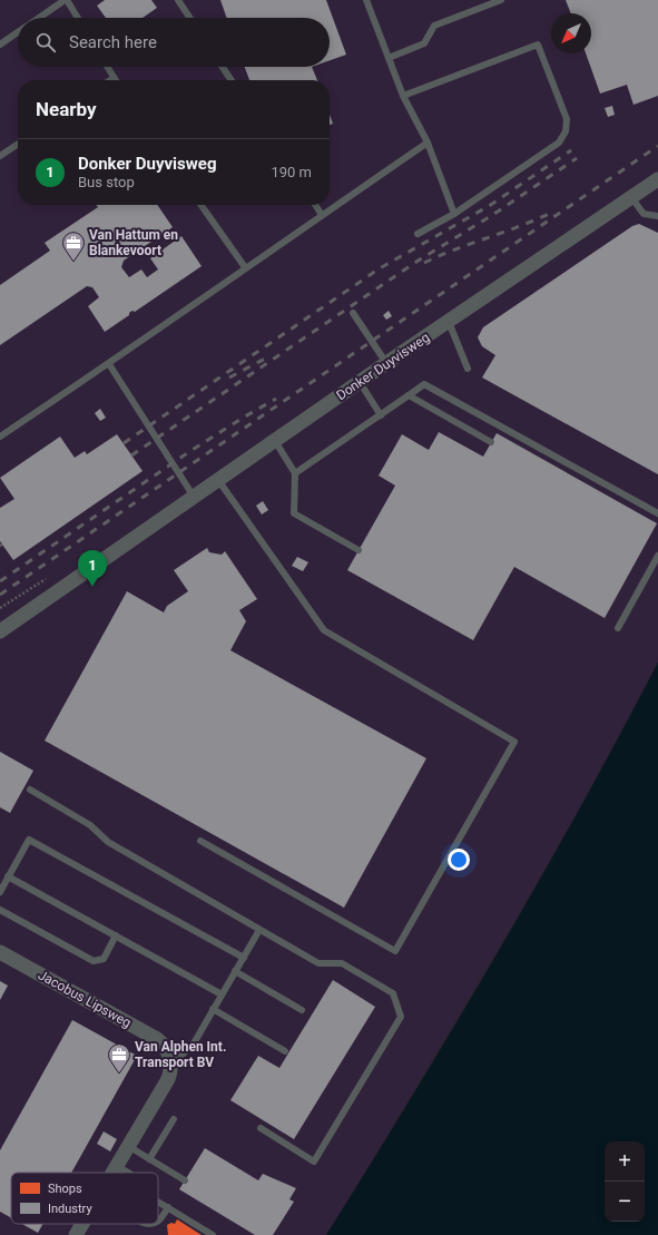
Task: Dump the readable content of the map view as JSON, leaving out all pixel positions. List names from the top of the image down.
{
  "streets": {
    "street": ["Donker Duyvisweg", "Jacobus Lipsweg"]
  },
  "places": {
    "office": ["Van Hattum en Blankevoort", "Van Alphen Int. Transport BV"]
  },
  "legend": ["Shops", "Industry"],
  "north": "bottom left",
  "page": {
    "search": "Search here",
    "heading": "Nearby",
    "list": [
      {
        "mark": "1",
        "name": "Donker Duyvisweg",
        "note": "Bus stop",
        "value": "190 m"
      }
    ],
    "pins": "1",
    "map_buttons": ["+", "−"]
  }
}
